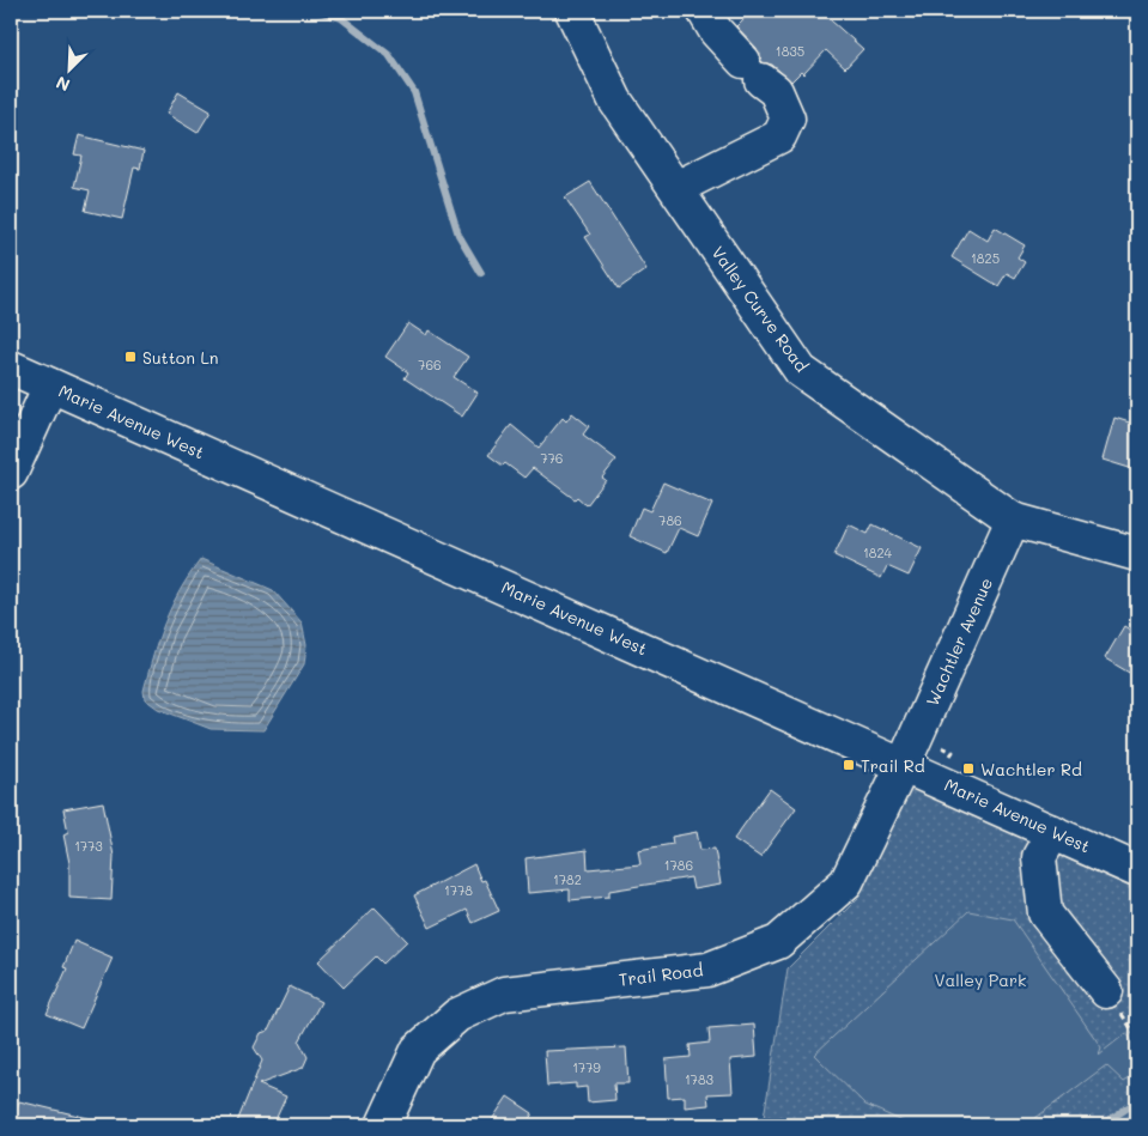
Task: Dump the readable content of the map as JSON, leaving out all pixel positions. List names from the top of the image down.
{
  "streets": {
    "street": [
      "Valley Curve Road",
      "Marie Avenue West",
      "Wachtler Avenue",
      "Trail Road"
    ]
  },
  "crossings": [
    ["Valley Curve Road", "Wachtler Avenue"],
    ["Marie Avenue West", "Wachtler Avenue"],
    ["Marie Avenue West", "Trail Road"],
    ["Wachtler Avenue", "Trail Road"]
  ],
  "parks": ["Valley Park"],
  "places": {
    "transit": ["Sutton Ln", "Trail Rd", "Wachtler Rd"]
  },
  "house_numbers": [
    "1835",
    "1825",
    "766",
    "776",
    "786",
    "1824",
    "1773",
    "1786",
    "1782",
    "1778",
    "1779",
    "1783"
  ],
  "north": "bottom left"
}
